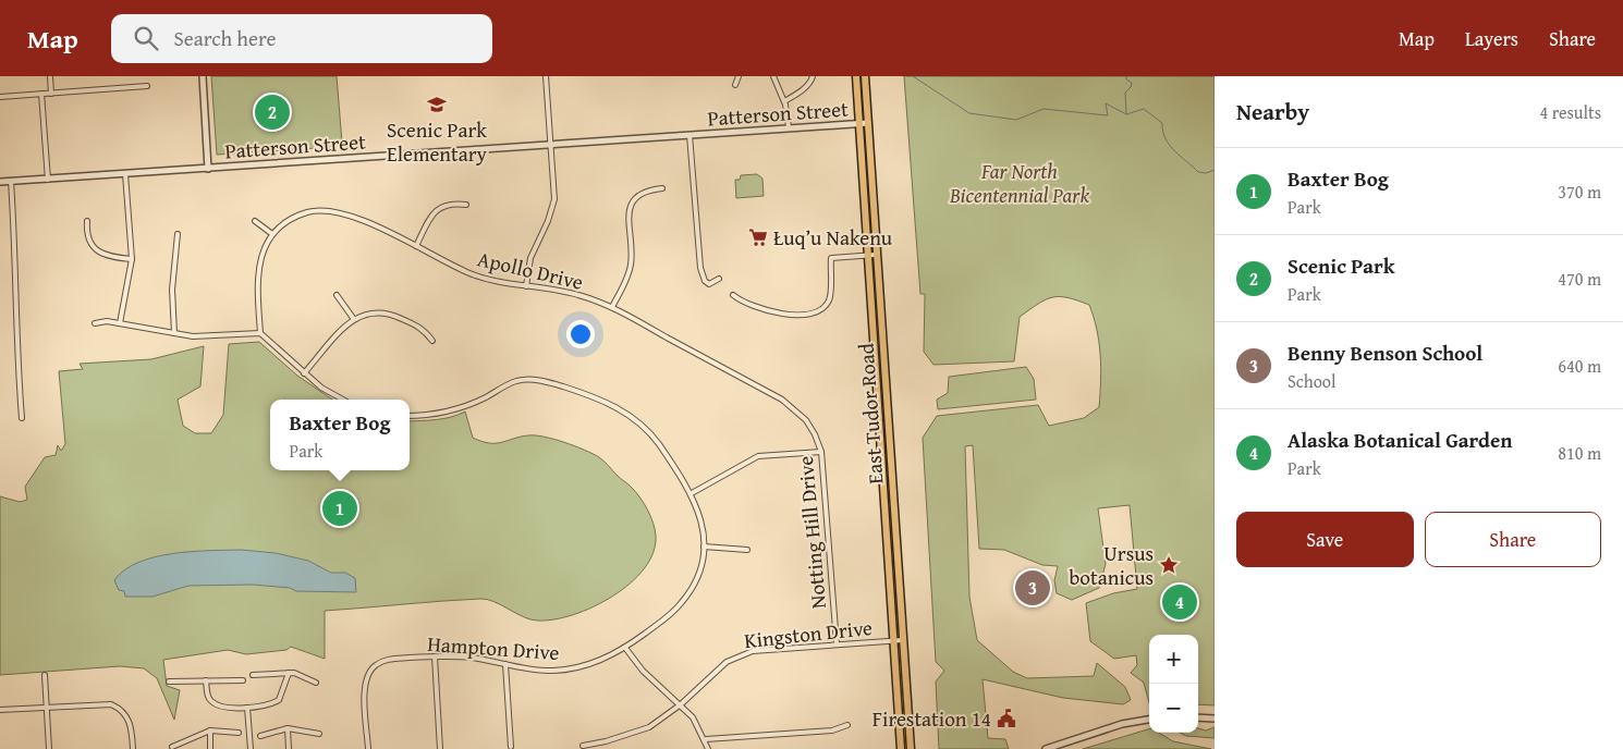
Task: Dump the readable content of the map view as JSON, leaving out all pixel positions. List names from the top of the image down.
{
  "streets": {
    "main road": ["East Tudor Road"],
    "street": [
      "Patterson Street",
      "Apollo Drive",
      "Notting Hill Drive",
      "Kingston Drive",
      "Hampton Drive"
    ]
  },
  "crossings": [
    ["Patterson Street", "East Tudor Road"],
    ["Apollo Drive", "Notting Hill Drive"],
    ["East Tudor Road", "Kingston Drive"],
    ["Notting Hill Drive", "Kingston Drive"]
  ],
  "parks": ["Far North Bicentennial Park"],
  "places": {
    "school or university": ["Scenic Park Elementary"],
    "supermarket": ["Łuq’u Nakenu"],
    "place": ["Ursus botanicus"],
    "public building": ["Firestation 14"]
  },
  "page": {
    "header": "Map",
    "search": "Search here",
    "nav": ["Map", "Layers", "Share"],
    "heading": ["Nearby", "4 results"],
    "pins": [
      "2",
      "1",
      "3",
      "4"
    ],
    "list": [
      {
        "mark": "1",
        "name": "Baxter Bog",
        "note": "Park",
        "value": "370 m"
      },
      {
        "mark": "2",
        "name": "Scenic Park",
        "note": "Park",
        "value": "470 m"
      },
      {
        "mark": "3",
        "name": "Benny Benson School",
        "note": "School",
        "value": "640 m"
      },
      {
        "mark": "4",
        "name": "Alaska Botanical Garden",
        "note": "Park",
        "value": "810 m"
      }
    ],
    "popup": ["Baxter Bog", "Park"],
    "buttons": ["Save", "Share"],
    "map_buttons": ["+", "−"]
  }
}
